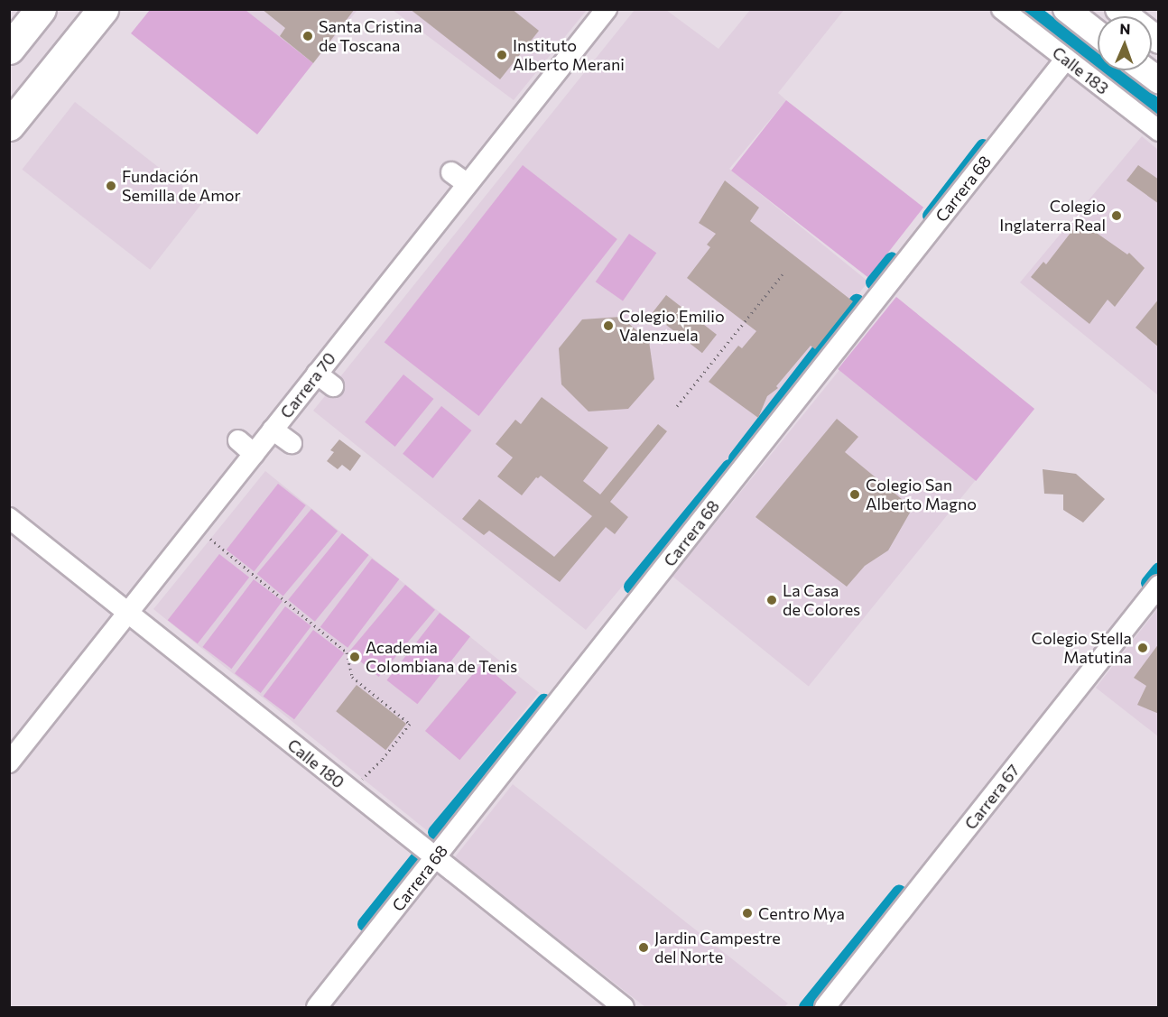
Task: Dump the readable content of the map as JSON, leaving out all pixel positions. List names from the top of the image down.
{
  "streets": {
    "street": [
      "Calle 183",
      "Carrera 68",
      "Carrera 70",
      "Calle 180",
      "Carrera 67"
    ]
  },
  "crossings": [
    ["Calle 183", "Carrera 68"],
    ["Carrera 68", "Calle 180"],
    ["Carrera 70", "Calle 180"]
  ],
  "places": [
    "Santa Cristina de Toscana",
    "Instituto Alberto Merani",
    "Fundación Semilla de Amor",
    "Colegio Inglaterra Real",
    "Colegio Emilio Valenzuela",
    "Colegio San Alberto Magno",
    "La Casa de Colores",
    "Colegio Stella Matutina",
    "Academia Colombiana de Tenis",
    "Centro Mya",
    "Jardin Campestre del Norte"
  ],
  "north": "top"
}
